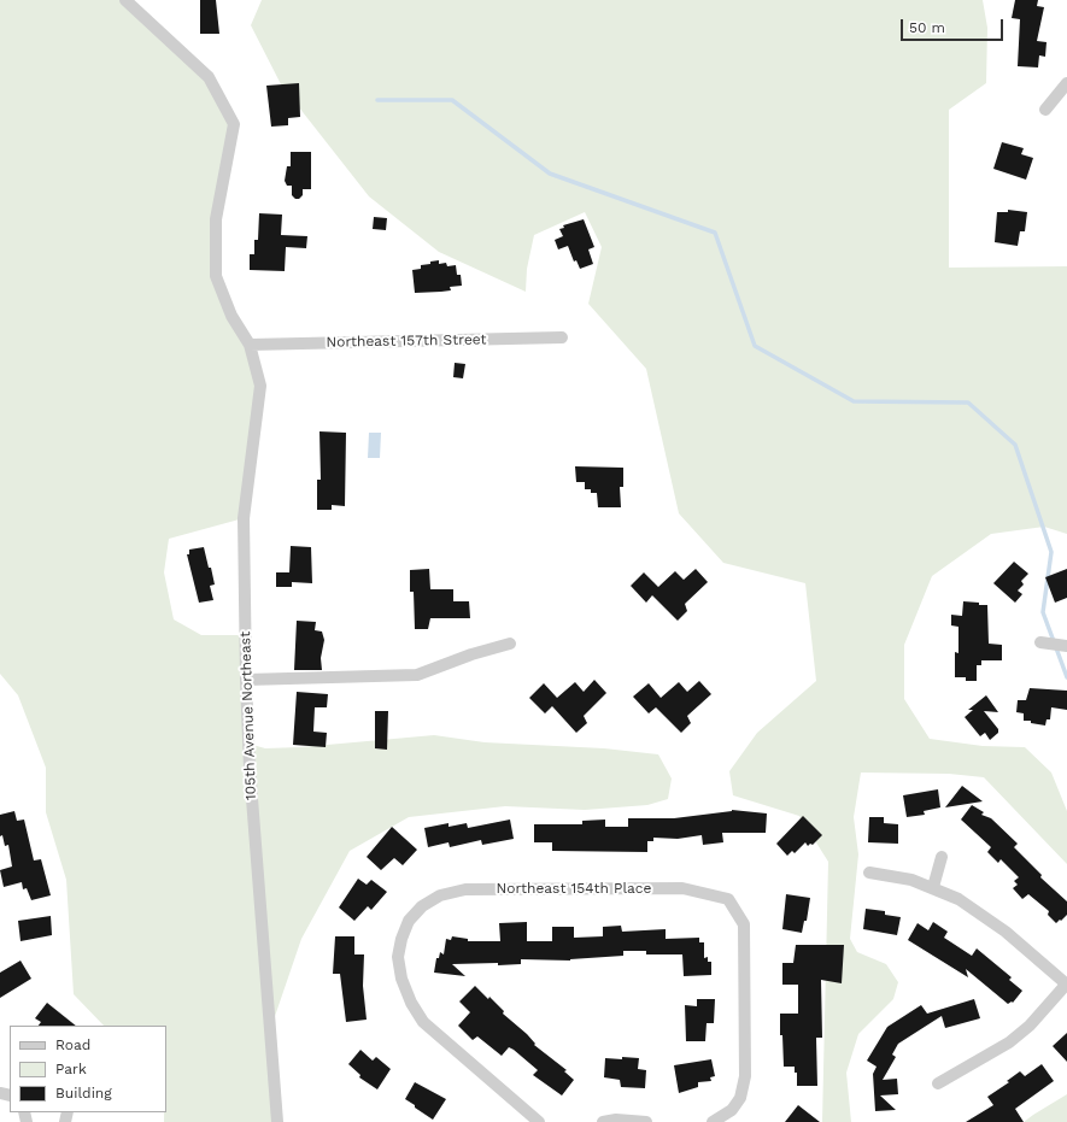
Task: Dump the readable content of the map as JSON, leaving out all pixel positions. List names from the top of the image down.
{
  "streets": {
    "street": ["Northeast 157th Street", "105th Avenue Northeast", "Northeast 154th Place"]
  },
  "crossings": [
    ["Northeast 157th Street", "105th Avenue Northeast"]
  ],
  "legend": ["Road", "Park", "Building"],
  "scale_bar": "50 m"
}
